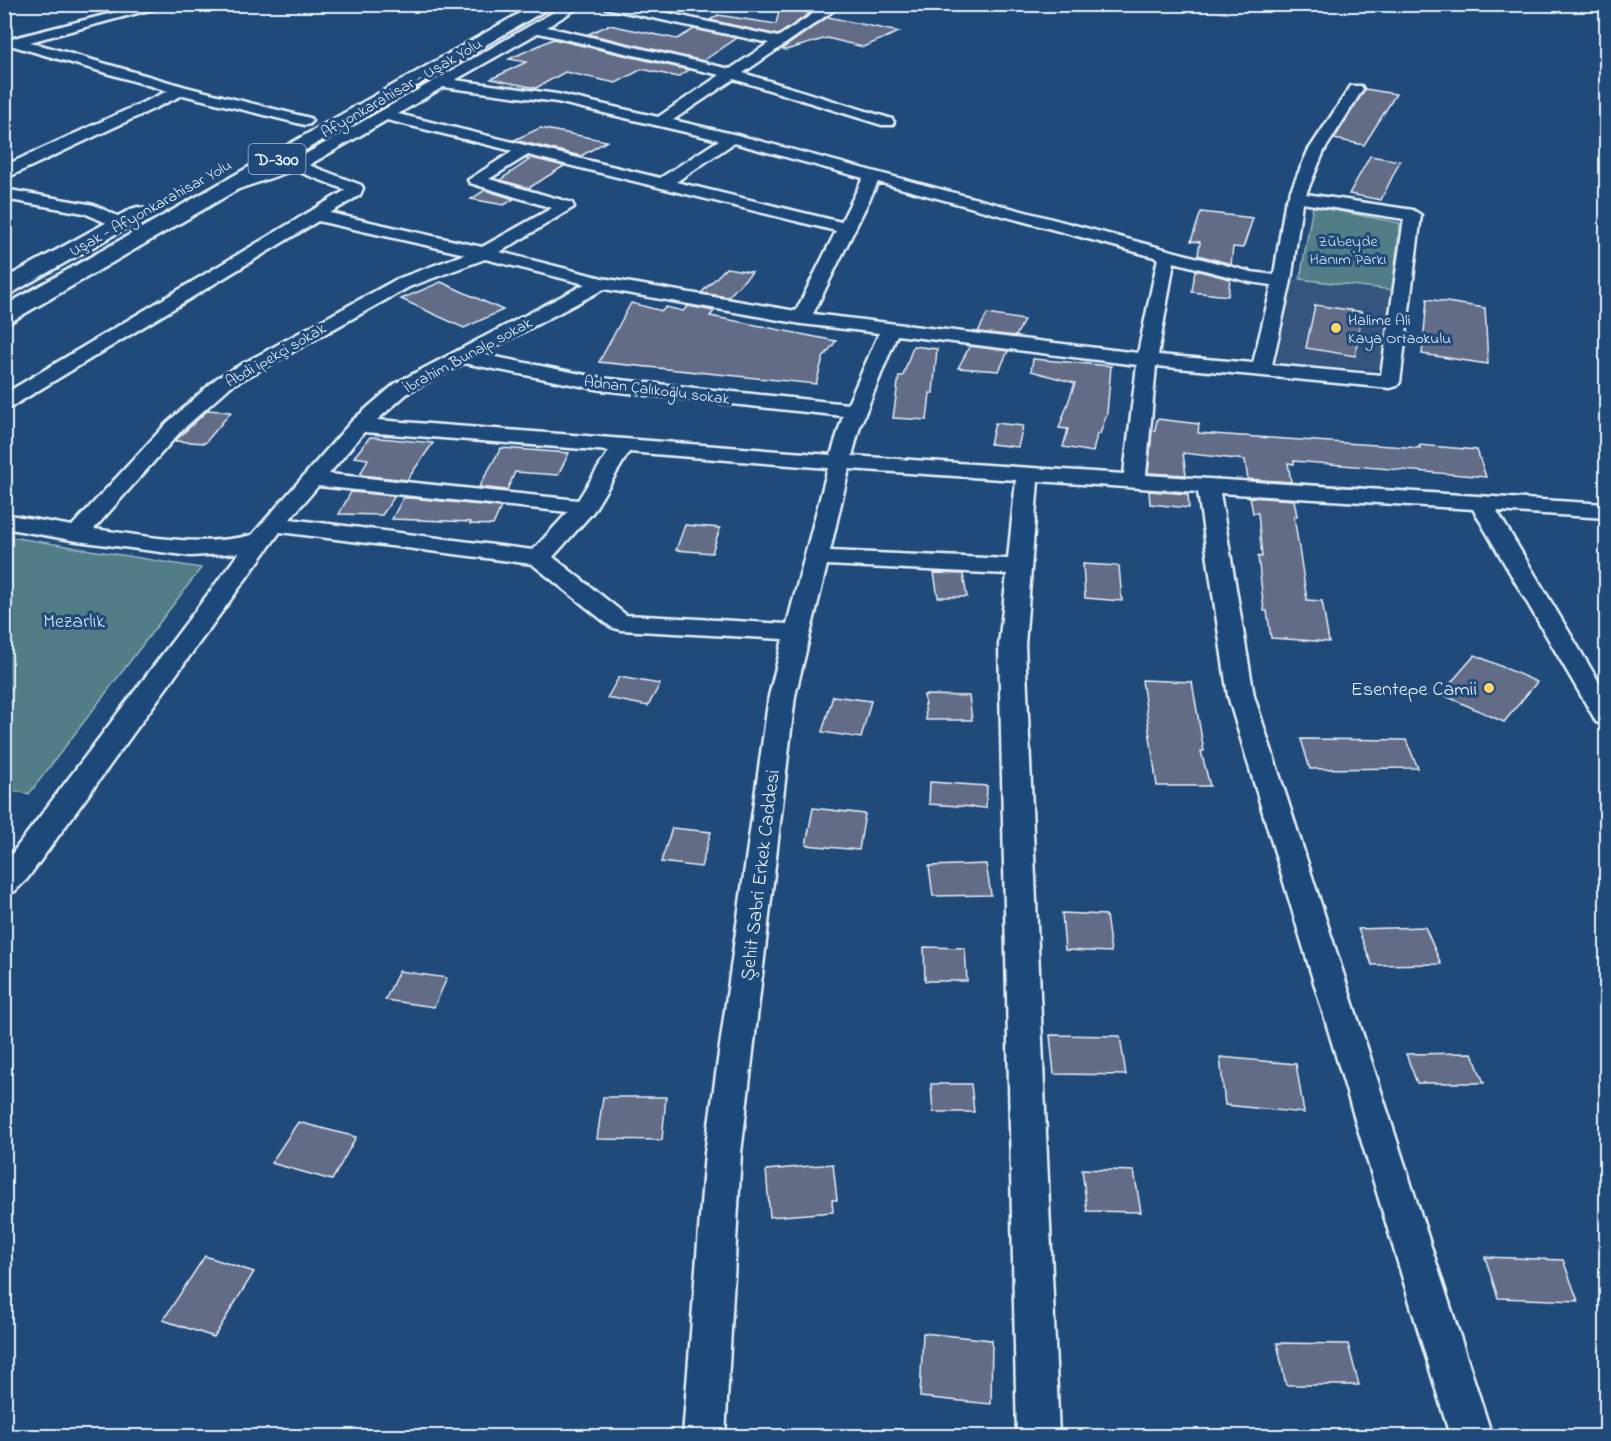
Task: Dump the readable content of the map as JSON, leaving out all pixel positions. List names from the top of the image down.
{
  "streets": {
    "highway": ["Afyonkarahisar - Uşak Yolu", "D-300", "Uşak - Afyonkarahisar Yolu"],
    "street": [
      "Abdi ipekçi sokak",
      "İbrahim Bunalp sokak",
      "Adnan Çalıkoğlu sokak",
      "Şehit Sabri Erkek Caddesi"
    ]
  },
  "crossings": [
    ["İbrahim Bunalp sokak", "Adnan Çalıkoğlu sokak"],
    ["Adnan Çalıkoğlu sokak", "Şehit Sabri Erkek Caddesi"]
  ],
  "parks": ["Zübeyde Hanım Parkı", "Mezarlık"],
  "places": ["Halime Ali Kaya Ortaokulu", "Esentepe Camii"]
}
